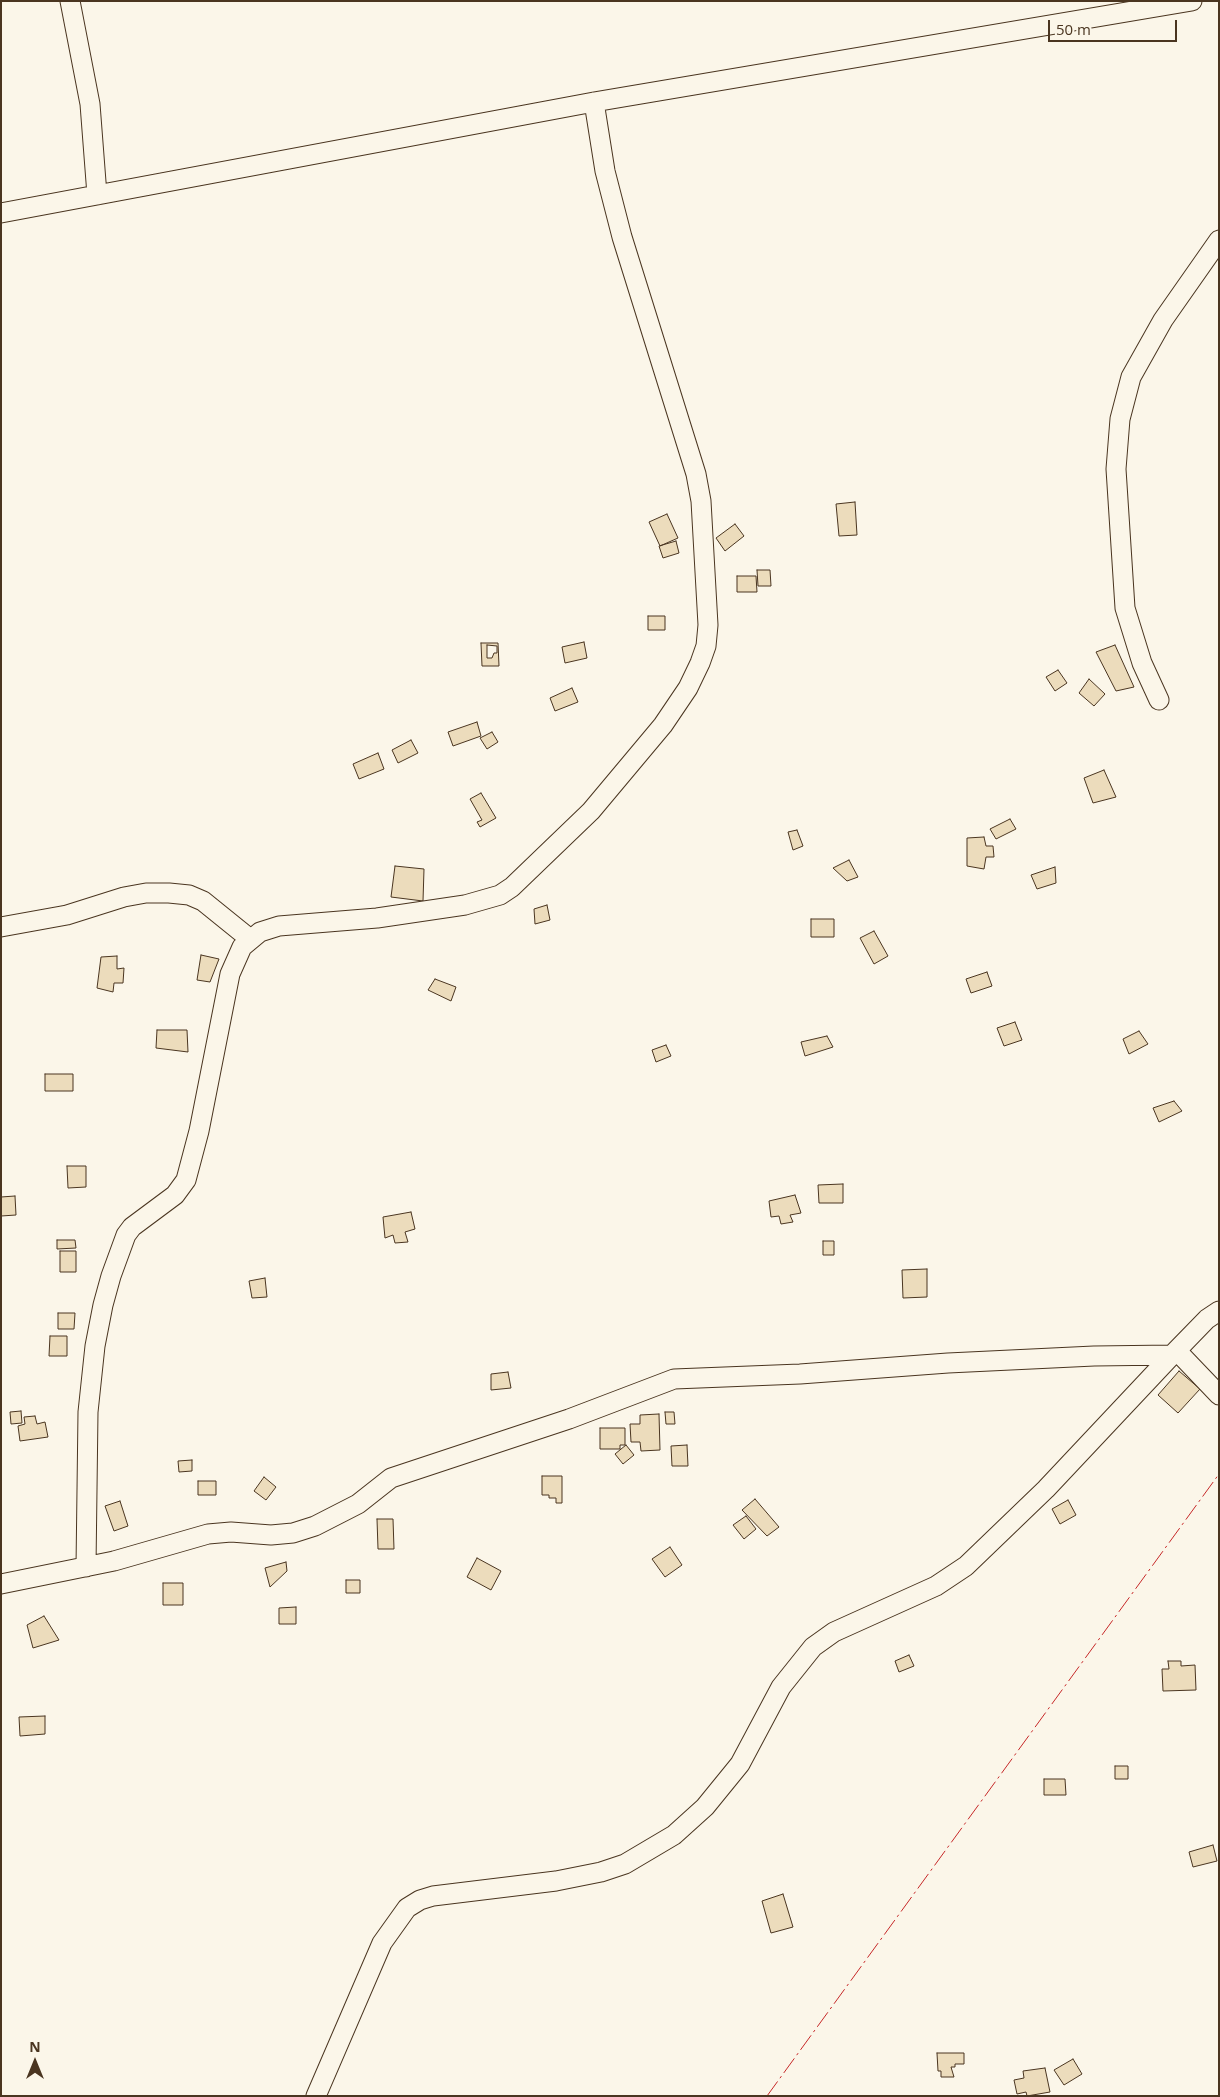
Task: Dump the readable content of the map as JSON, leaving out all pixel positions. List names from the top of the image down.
{
  "scale_bar": "50 m",
  "north": "top"
}
